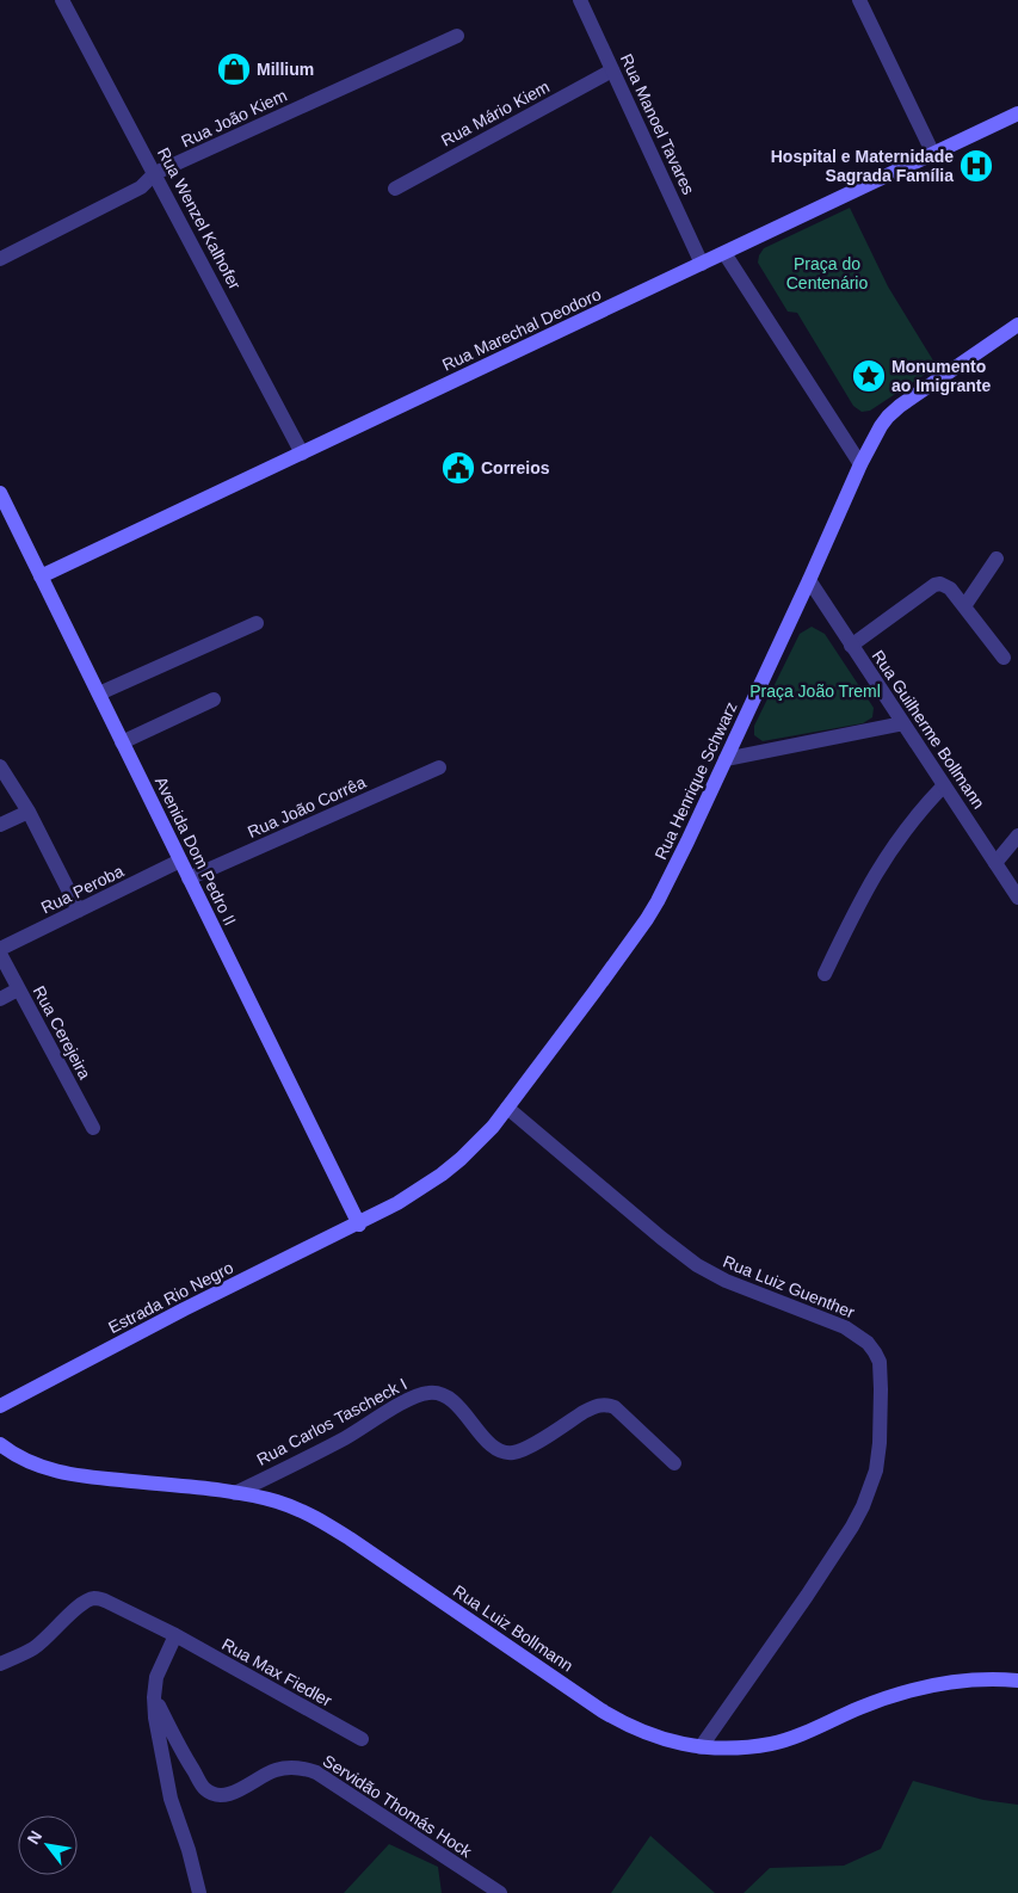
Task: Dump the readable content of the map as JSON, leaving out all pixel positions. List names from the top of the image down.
{
  "streets": {
    "main road": [
      "Rua Marechal Deodoro",
      "Rua Henrique Schwarz",
      "Avenida Dom Pedro II",
      "Estrada Rio Negro",
      "Rua Luiz Bollmann"
    ],
    "street": [
      "Rua Mário Kiem",
      "Rua João Kiem",
      "Rua Manoel Tavares",
      "Rua Wenzel Kalhofer",
      "Rua Guilherme Bollmann",
      "Rua João Corrêa",
      "Rua Peroba",
      "Rua Cerejeira",
      "Rua Luiz Guenther",
      "Rua Carlos Tascheck I",
      "Rua Max Fiedler",
      "Servidão Thomás Hock"
    ]
  },
  "crossings": [
    ["Rua Mário Kiem", "Rua Manoel Tavares"],
    ["Rua João Kiem", "Rua Wenzel Kalhofer"],
    ["Rua Manoel Tavares", "Rua Marechal Deodoro"],
    ["Rua Wenzel Kalhofer", "Rua Marechal Deodoro"],
    ["Rua Marechal Deodoro", "Avenida Dom Pedro II"],
    ["Rua Guilherme Bollmann", "Rua Henrique Schwarz"],
    ["Rua Henrique Schwarz", "Avenida Dom Pedro II"],
    ["Rua Henrique Schwarz", "Rua Luiz Guenther"],
    ["Rua Henrique Schwarz", "Estrada Rio Negro"],
    ["Rua João Corrêa", "Avenida Dom Pedro II"],
    ["Avenida Dom Pedro II", "Rua Peroba"],
    ["Avenida Dom Pedro II", "Estrada Rio Negro"],
    ["Rua Peroba", "Rua Cerejeira"],
    ["Rua Luiz Guenther", "Rua Luiz Bollmann"],
    ["Rua Carlos Tascheck I", "Rua Luiz Bollmann"]
  ],
  "parks": ["Praça do Centenário", "Praça João Treml"],
  "places": {
    "shop": ["Millium"],
    "hospital": ["Hospital e Maternidade Sagrada Família"],
    "place": ["Monumento ao Imigrante"],
    "public building": ["Correios"]
  },
  "north": "top left"
}
